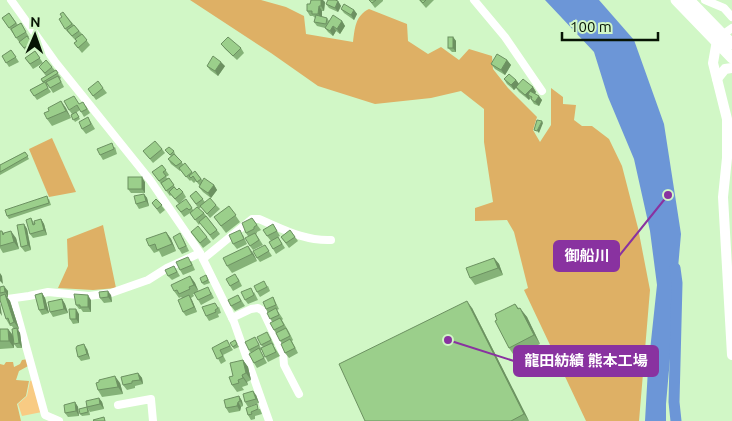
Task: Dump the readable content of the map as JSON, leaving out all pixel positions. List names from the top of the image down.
{
  "places": ["御船川", "龍田紡績 熊本工場"],
  "scale_bar": "100 m",
  "north": "top"
}
